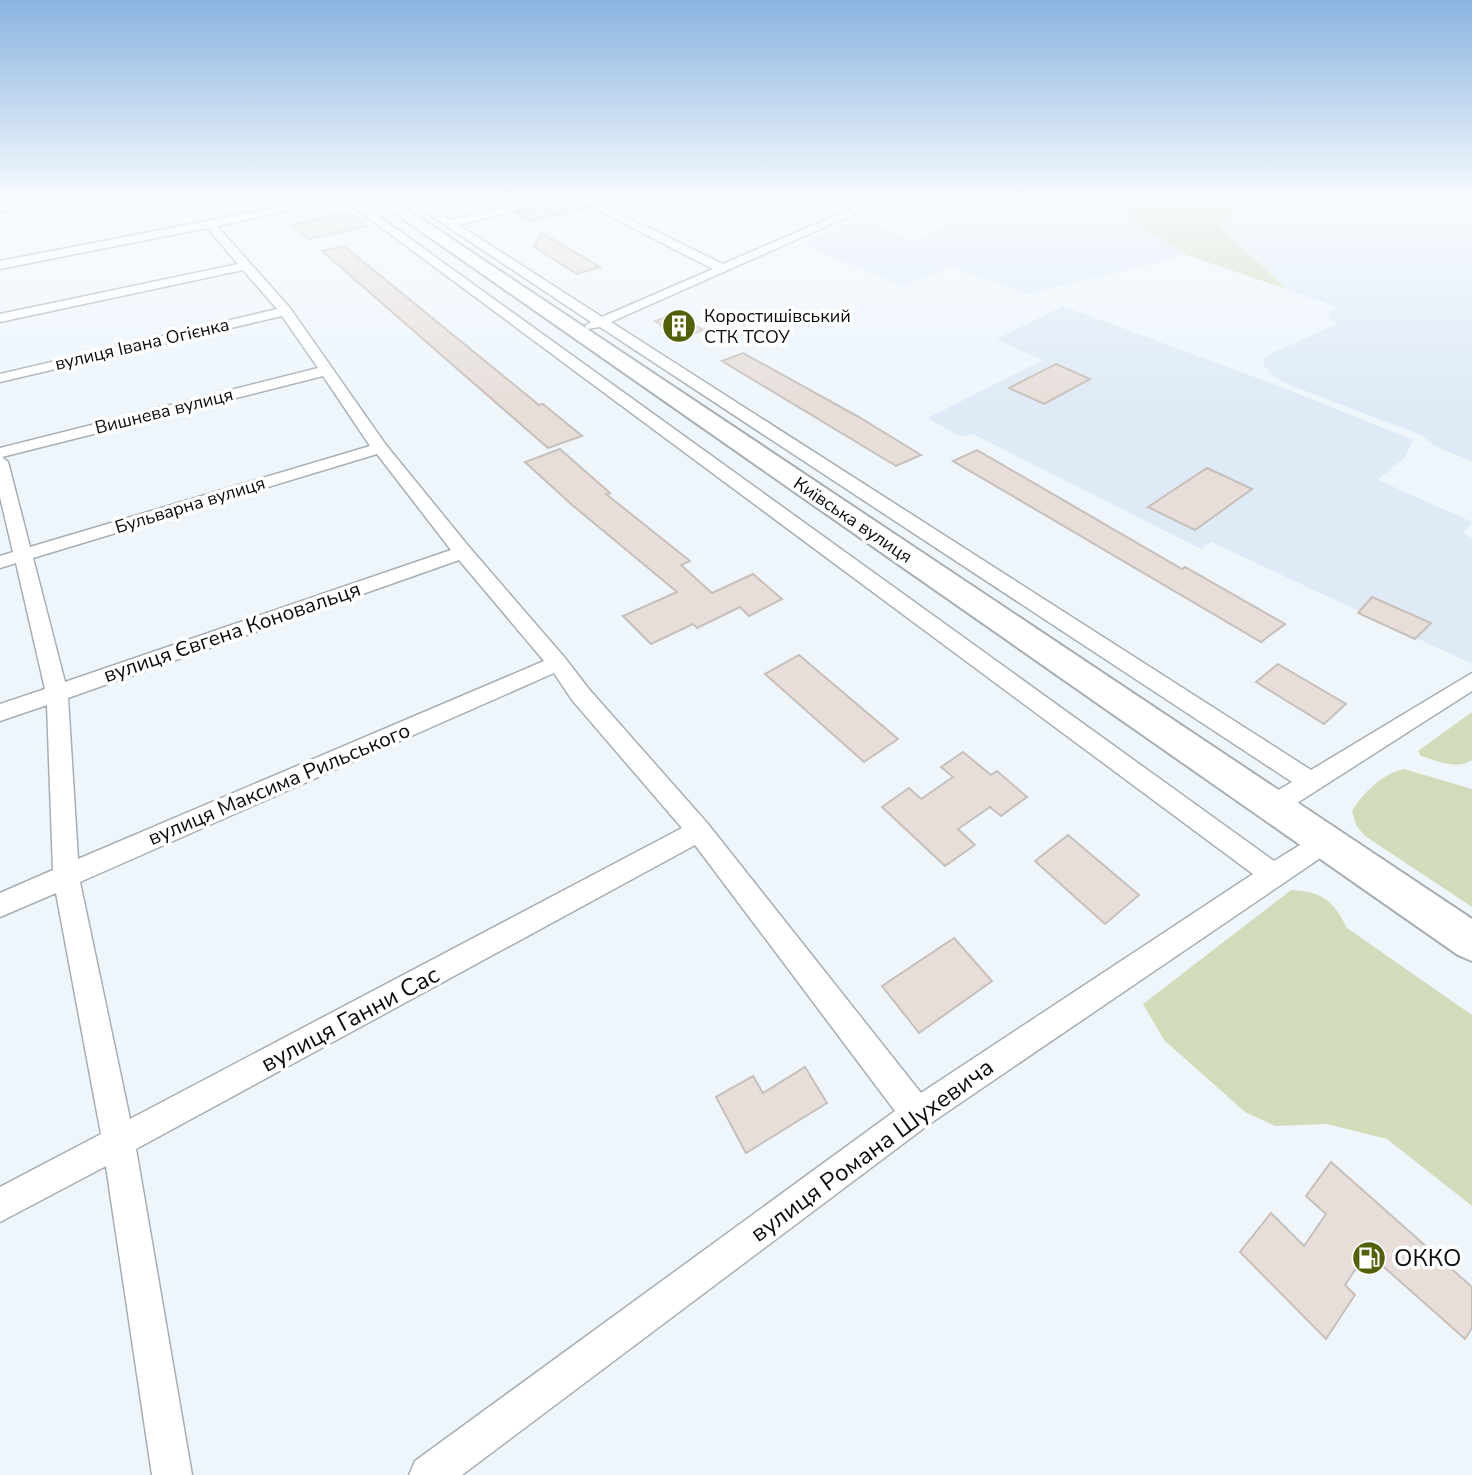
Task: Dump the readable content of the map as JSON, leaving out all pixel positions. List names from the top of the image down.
{
  "streets": {
    "main road": ["Київська вулиця"],
    "street": [
      "вулиця Івана Огієнка",
      "Вишнева вулиця",
      "Бульварна вулиця",
      "вулиця Євгена Коновальця",
      "вулиця Максима Рильського",
      "вулиця Ганни Сас",
      "вулиця Романа Шухевича"
    ]
  },
  "crossings": [
    ["Київська вулиця", "вулиця Романа Шухевича"]
  ],
  "places": {
    "building": ["Коростишівський СТК ТСОУ"],
    "fuel station": ["ОККО"]
  }
}
